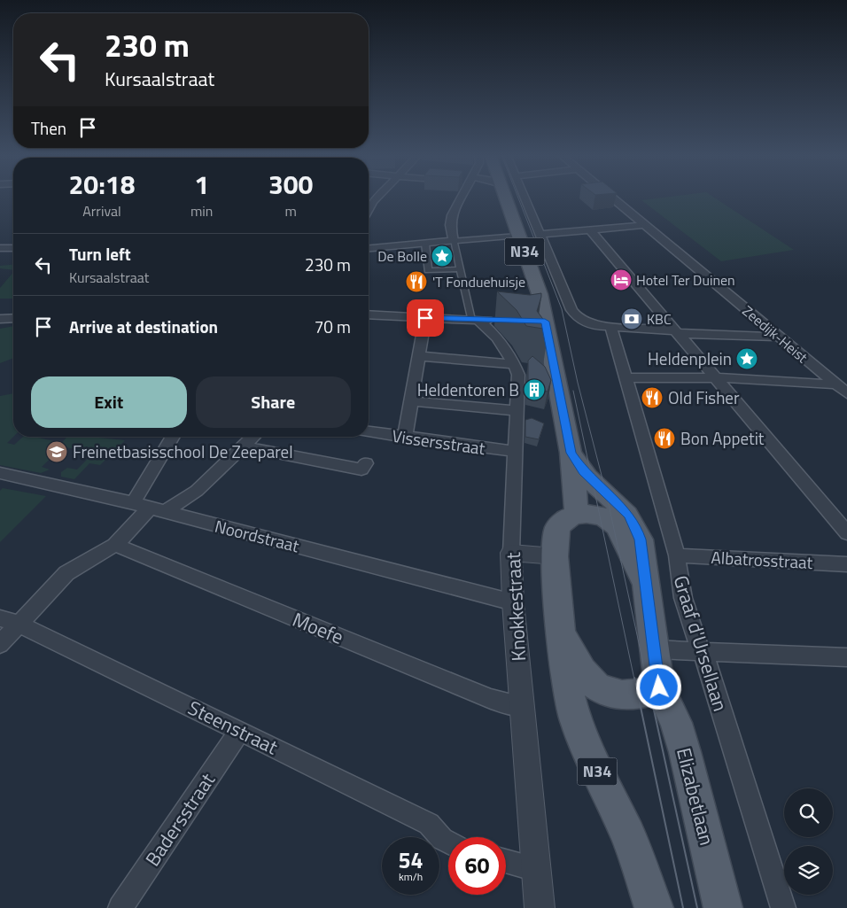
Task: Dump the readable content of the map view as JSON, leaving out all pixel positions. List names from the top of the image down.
{
  "streets": {
    "main road": ["N34", "Elizabetlaan"],
    "street": [
      "Zeedijk-Heist",
      "Vissersstraat",
      "Noordstraat",
      "Albatrosstraat",
      "Knokkestraat",
      "Moefe",
      "Graaf d'Ursellaan",
      "Steenstraat",
      "Badersstraat"
    ]
  },
  "crossings": [
    ["N34", "Elizabetlaan"],
    ["Vissersstraat", "Knokkestraat"],
    ["Noordstraat", "Knokkestraat"],
    ["Albatrosstraat", "Graaf d'Ursellaan"],
    ["Knokkestraat", "Moefe"],
    ["Steenstraat", "Badersstraat"]
  ],
  "places": {
    "place": ["De Bolle", "Heldenplein"],
    "hotel": ["Hotel Ter Duinen"],
    "restaurant": ["'T Fonduehuisje", "Old Fisher", "Bon Appetit"],
    "bank": ["KBC"],
    "building": ["Heldentoren B"],
    "school or university": ["Freinetbasisschool De Zeeparel"]
  },
  "page": {
    "turn": ["230 m", "Kursaalstraat"],
    "then": "Then",
    "eta": [
      "20:18",
      "Arrival",
      "1",
      "min",
      "300",
      "m"
    ],
    "list": [
      {
        "name": "Turn left",
        "note": "Kursaalstraat",
        "value": "230 m"
      },
      {
        "name": "Arrive at destination",
        "value": "70 m"
      }
    ],
    "buttons": ["Exit", "Share"],
    "speed": "54 km/h",
    "limit": "60"
  }
}
